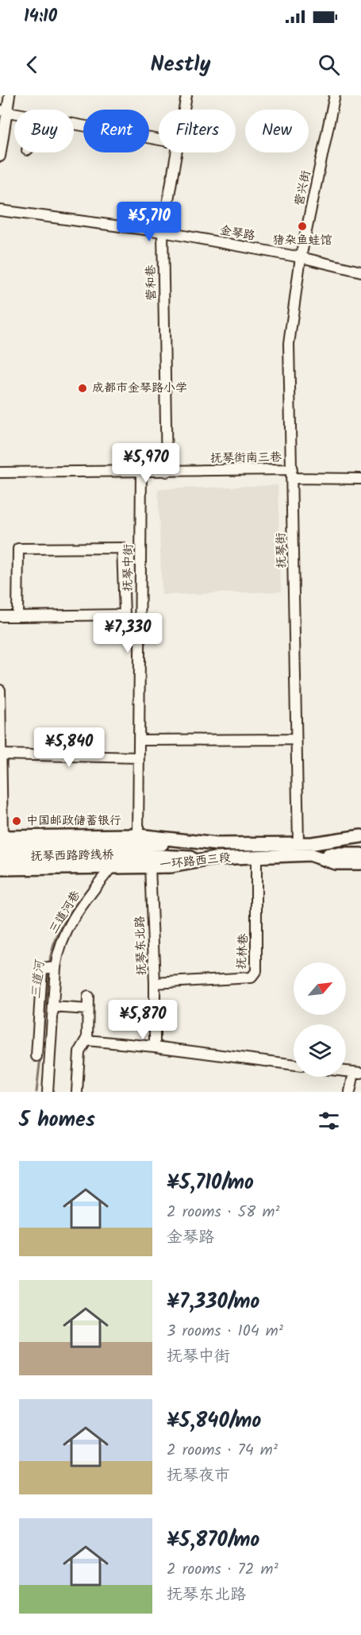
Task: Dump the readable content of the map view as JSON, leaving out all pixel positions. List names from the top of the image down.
{
  "streets": {
    "main road": ["抚琴西路跨线桥", "一环路西三段"],
    "street": [
      "营兴街",
      "金琴路",
      "营和巷",
      "抚琴街南三巷",
      "抚琴街",
      "抚琴中街",
      "三道河巷",
      "抚琴东北路",
      "抚林巷"
    ]
  },
  "crossings": [
    ["营兴街", "金琴路"],
    ["营兴街", "抚琴街"],
    ["金琴路", "营和巷"],
    ["金琴路", "抚琴街"],
    ["营和巷", "抚琴街南三巷"],
    ["抚琴街南三巷", "抚琴街"],
    ["抚琴街南三巷", "抚琴中街"],
    ["抚琴街", "一环路西三段"],
    ["抚琴中街", "抚琴西路跨线桥"],
    ["抚琴中街", "一环路西三段"],
    ["抚琴中街", "抚琴东北路"],
    ["抚琴西路跨线桥", "一环路西三段"],
    ["抚琴西路跨线桥", "抚琴东北路"],
    ["一环路西三段", "三道河巷"],
    ["一环路西三段", "抚琴东北路"],
    ["一环路西三段", "抚林巷"],
    ["抚琴东北路", "抚林巷"]
  ],
  "water": ["三道河"],
  "places": ["猪杂鱼蛙馆", "成都市金琴路小学", "中国邮政储蓄银行"],
  "north": "top right",
  "page": {
    "status": "14:10",
    "header": "Nestly",
    "chip": [
      "Buy",
      "Rent",
      "Filters",
      "New"
    ],
    "price": [
      "¥5,710",
      "¥5,970",
      "¥7,330",
      "¥5,840",
      "¥5,870"
    ],
    "heading": "5 homes",
    "list": [
      {
        "name": "¥5,710/mo",
        "note": "2 rooms · 58 m² · 金琴路"
      },
      {
        "name": "¥7,330/mo",
        "note": "3 rooms · 104 m² · 抚琴中街"
      },
      {
        "name": "¥5,840/mo",
        "note": "2 rooms · 74 m² · 抚琴夜市"
      },
      {
        "name": "¥5,870/mo",
        "note": "2 rooms · 72 m² · 抚琴东北路"
      }
    ]
  }
}
